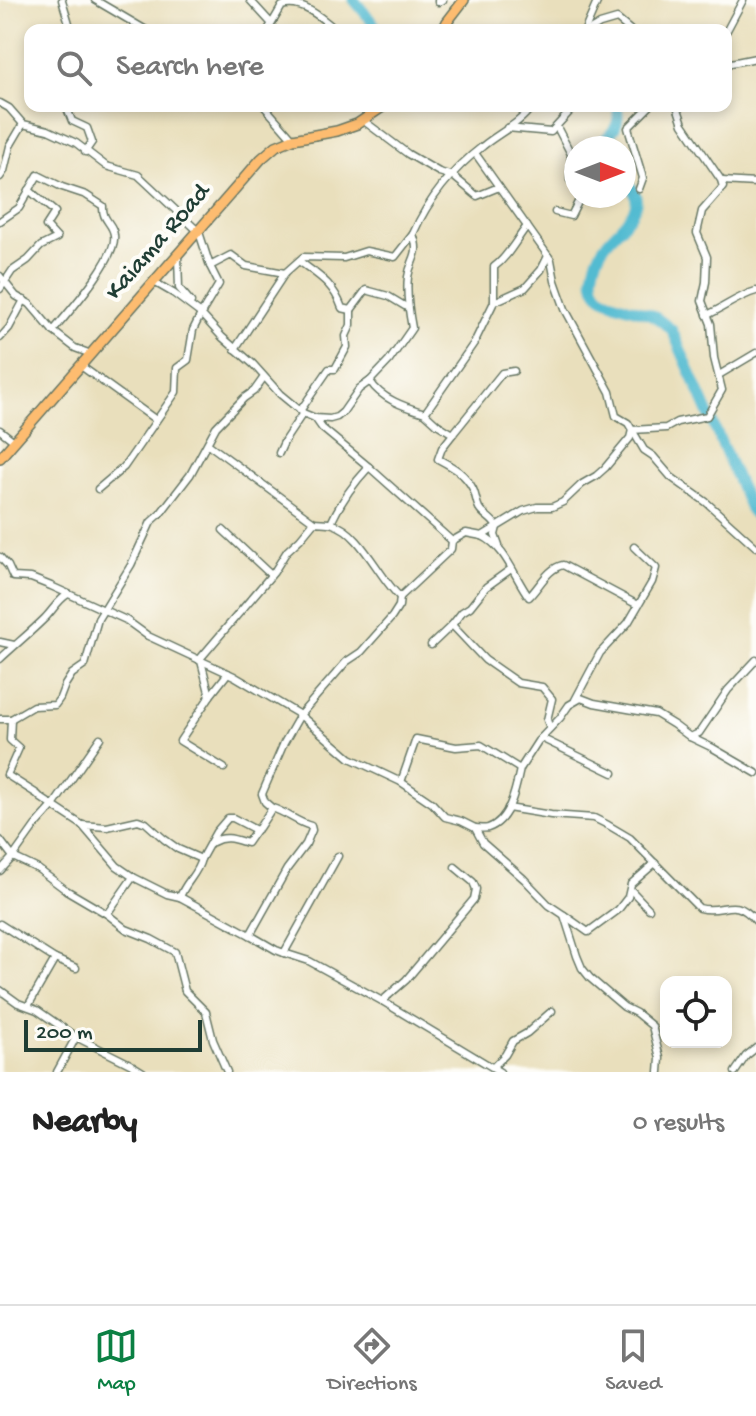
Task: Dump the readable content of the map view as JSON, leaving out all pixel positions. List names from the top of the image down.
{
  "streets": {
    "highway": ["Kaiama Road"]
  },
  "scale_bar": "200 m",
  "north": "right",
  "page": {
    "search": "Search here",
    "scale": "200 m",
    "heading": ["Nearby", "0 results"],
    "nav": ["Map", "Directions", "Saved"]
  }
}
